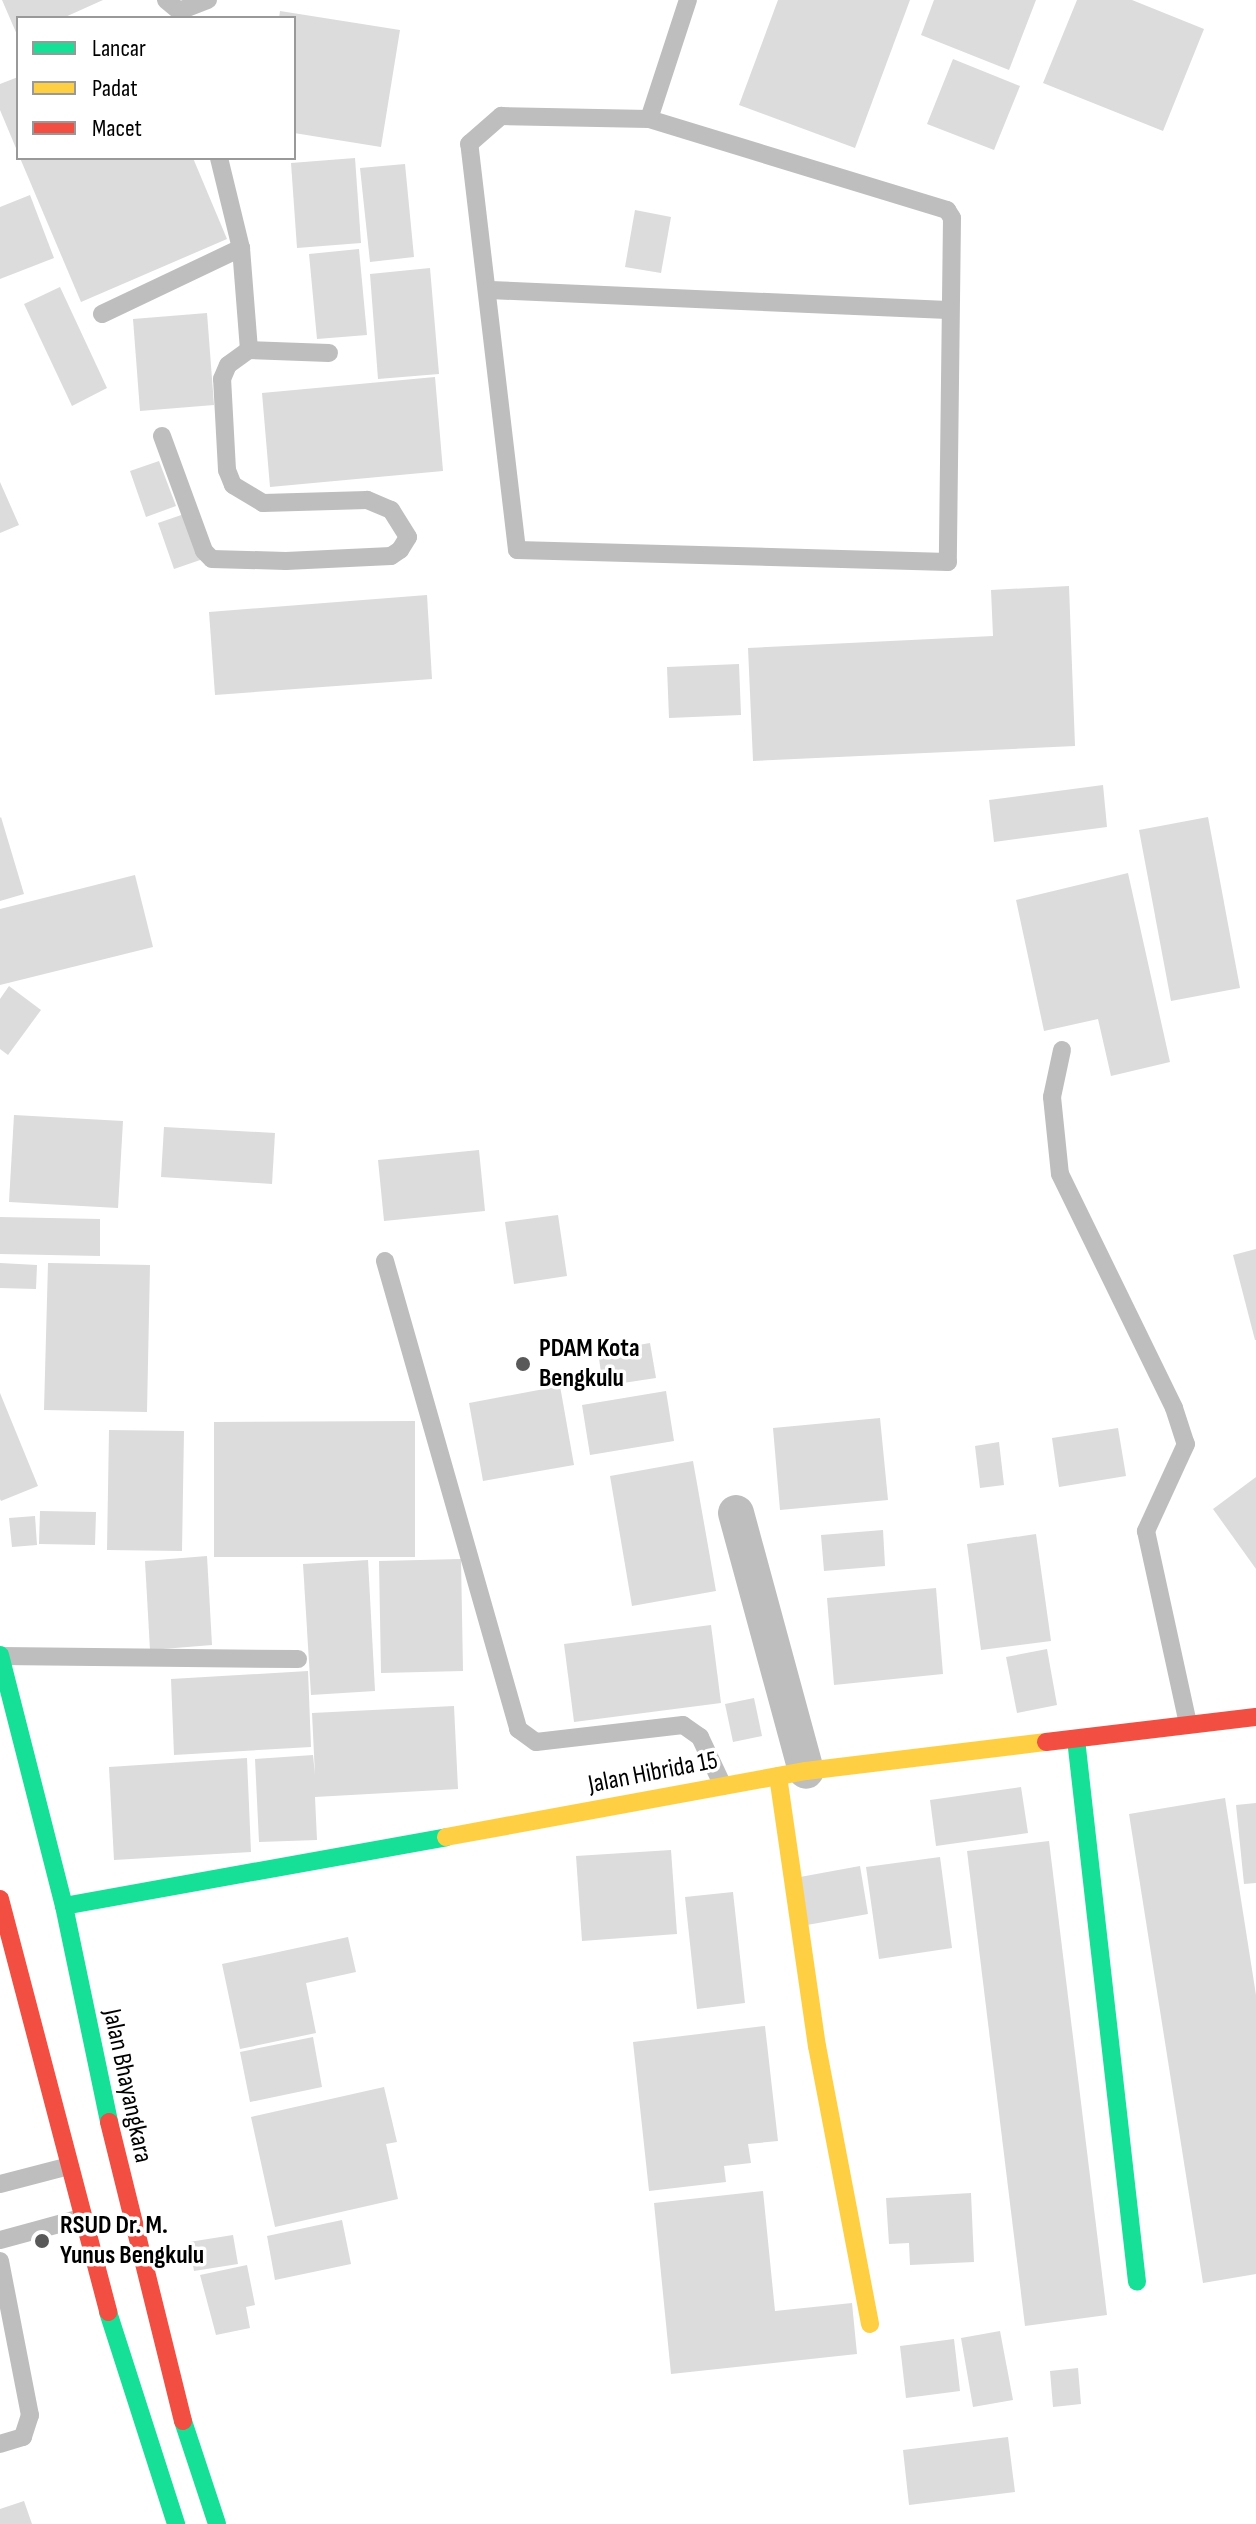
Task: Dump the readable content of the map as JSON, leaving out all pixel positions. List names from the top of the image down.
{
  "streets": {
    "street": ["Jalan Hibrida 15", "Jalan Bhayangkara"]
  },
  "crossings": [
    ["Jalan Hibrida 15", "Jalan Bhayangkara"]
  ],
  "places": ["PDAM Kota Bengkulu", "RSUD Dr. M. Yunus Bengkulu"],
  "legend": ["Lancar", "Padat", "Macet"]
}
